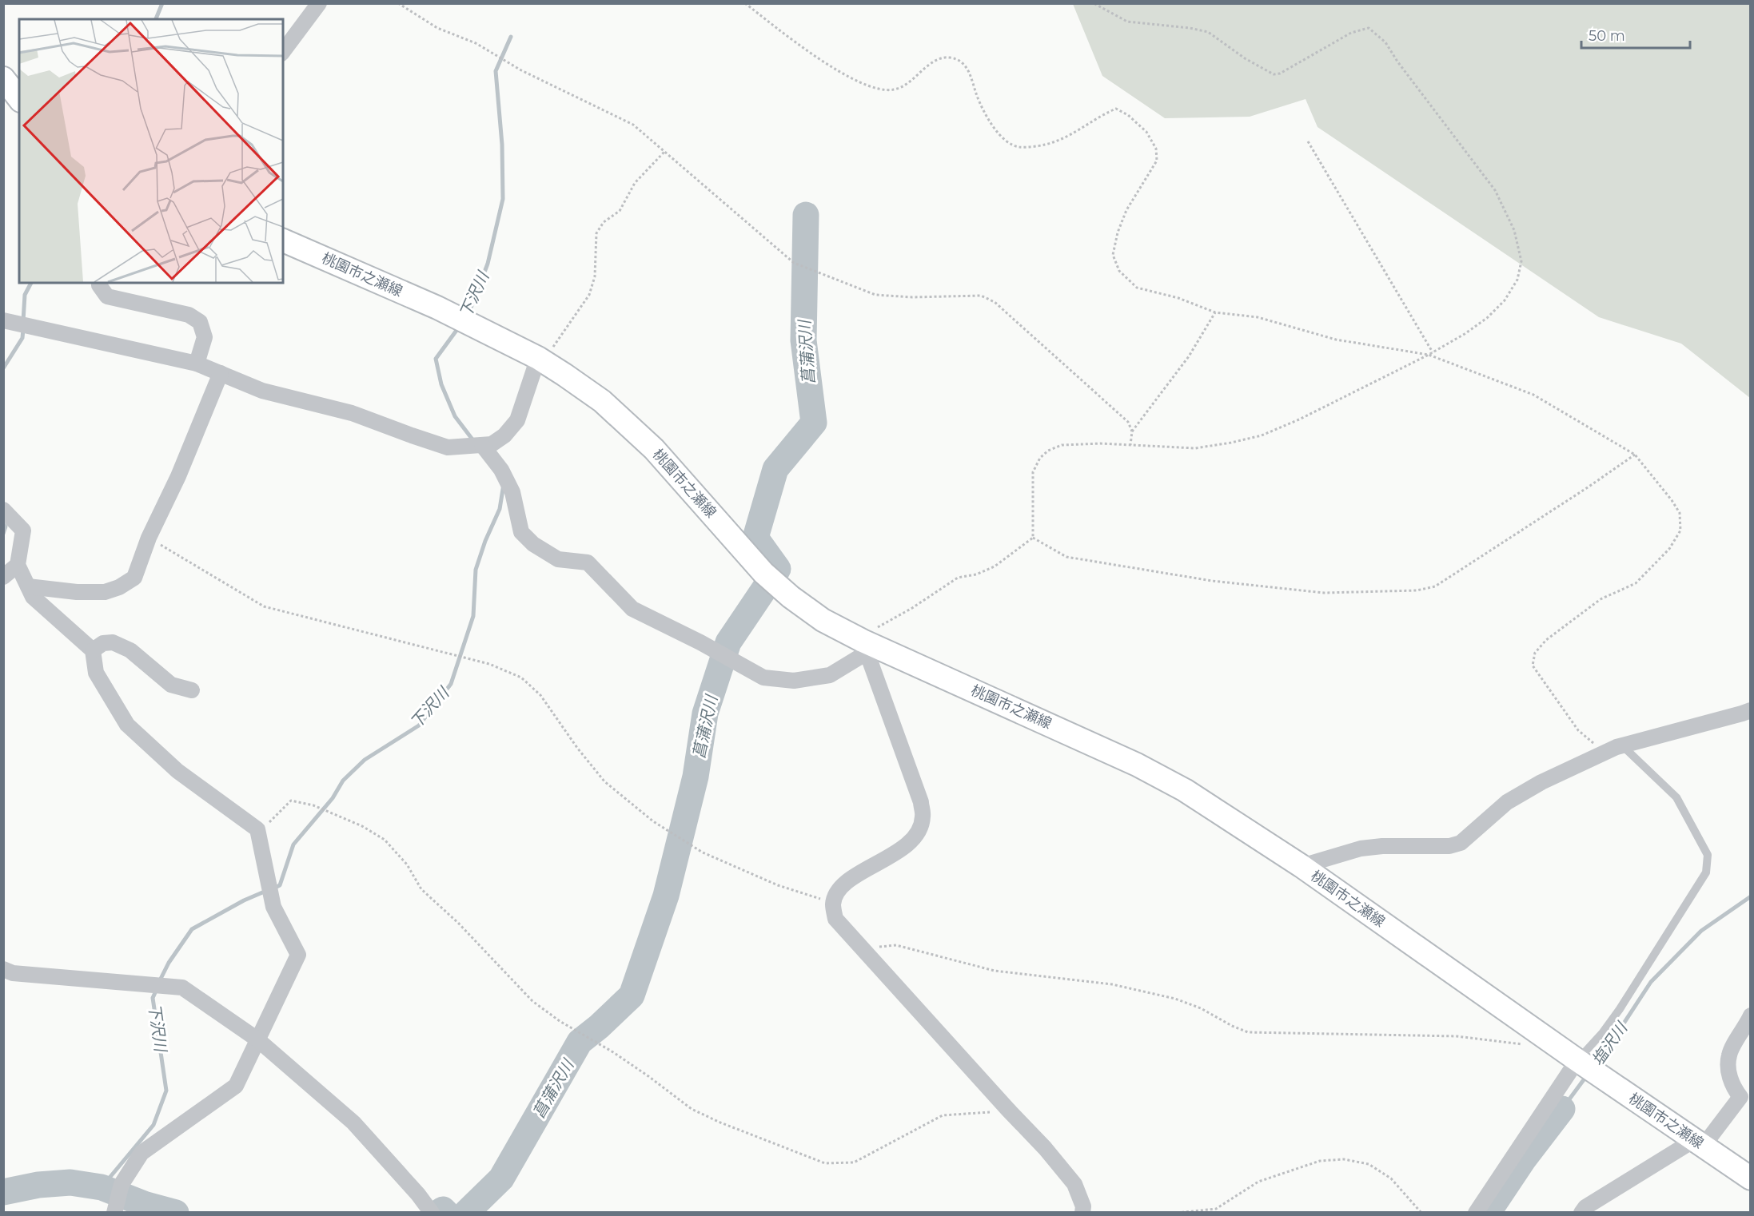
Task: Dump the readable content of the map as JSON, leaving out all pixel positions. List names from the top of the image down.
{
  "streets": {
    "main road": ["桃園市之瀬線"]
  },
  "water": ["下沢川", "菖蒲沢川", "塩沢川"],
  "scale_bar": "50 m"
}
